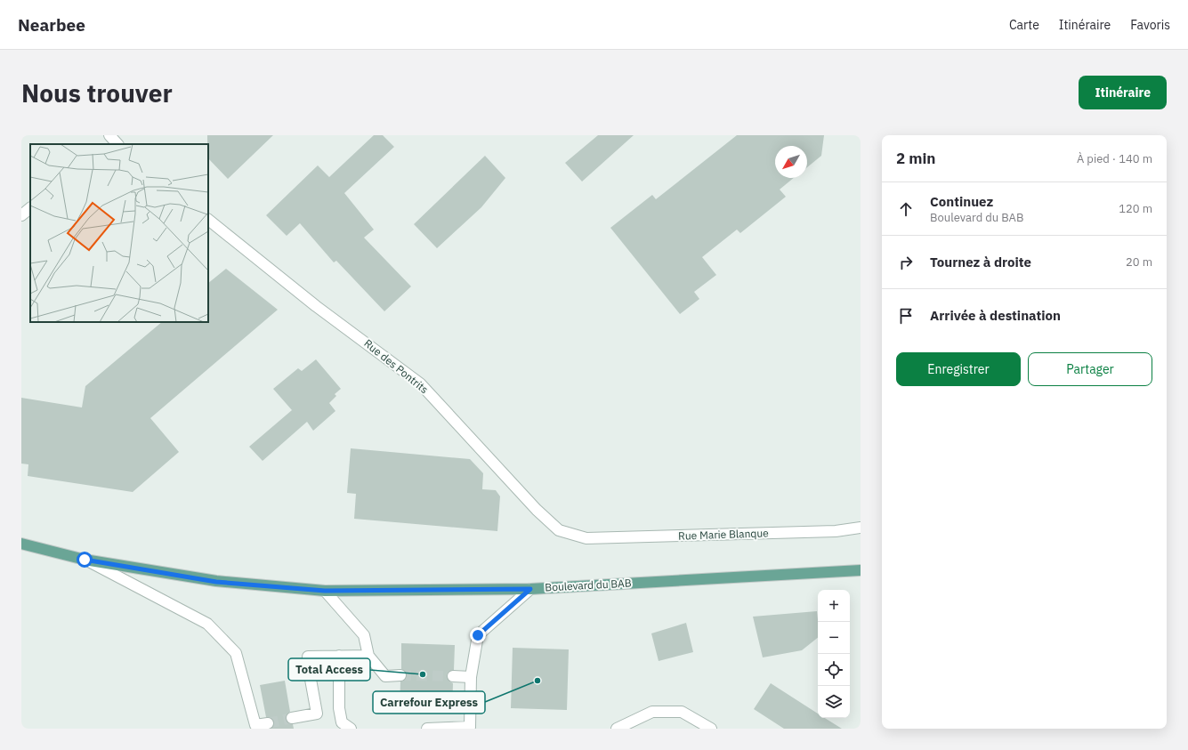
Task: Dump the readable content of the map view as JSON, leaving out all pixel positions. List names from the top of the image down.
{
  "streets": {
    "main road": ["Boulevard du BAB"],
    "street": ["Rue des Pontrits", "Rue Marie Blanque"]
  },
  "crossings": [
    ["Rue des Pontrits", "Rue Marie Blanque"]
  ],
  "places": ["Total Access", "Carrefour Express"],
  "north": "bottom left",
  "page": {
    "header": "Nearbee",
    "nav": ["Carte", "Itinéraire", "Favoris"],
    "buttons": [
      "Itinéraire",
      ["Enregistrer", "Partager"]
    ],
    "title": "Nous trouver",
    "heading": ["2 min", "À pied · 140 m"],
    "list": [
      ["Continuez", "Boulevard du BAB", "120 m"],
      ["Tournez à droite", "20 m"],
      "Arrivée à destination"
    ],
    "map_buttons": ["+", "−"]
  }
}
